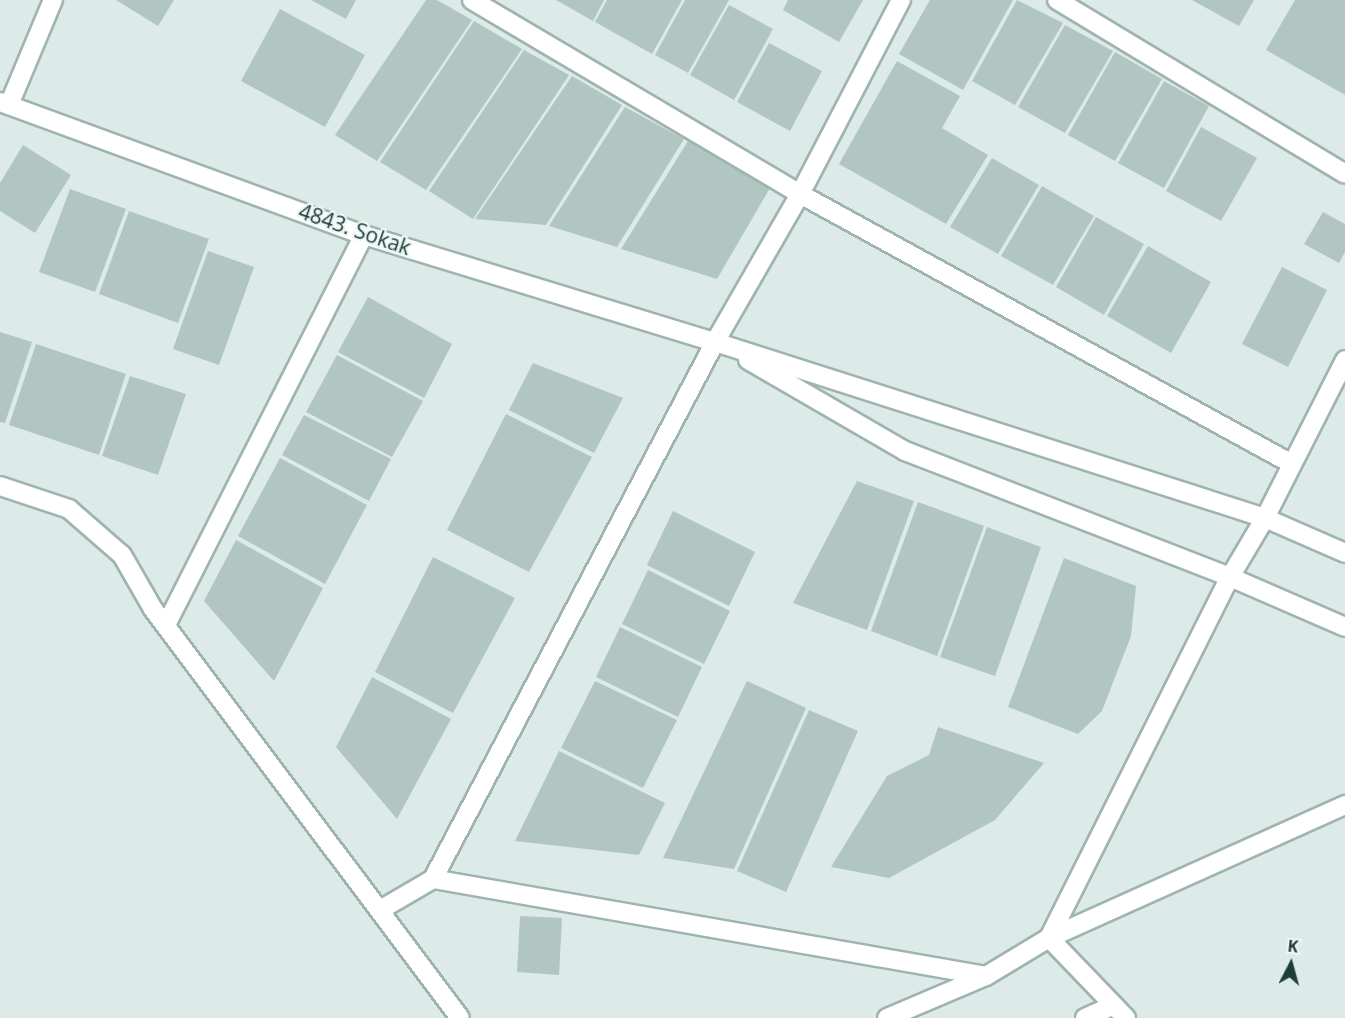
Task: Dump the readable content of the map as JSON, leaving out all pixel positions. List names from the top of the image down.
{
  "streets": {
    "street": ["4843. Sokak"]
  },
  "north": "top"
}
